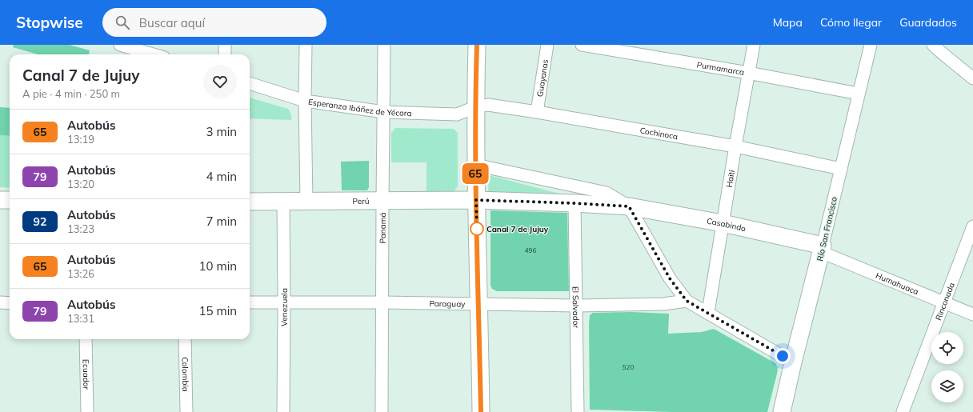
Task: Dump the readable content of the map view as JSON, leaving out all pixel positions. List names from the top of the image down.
{
  "streets": {
    "main road": ["Perú", "Casabindo", "Río San Francisco"],
    "street": [
      "Purmamarca",
      "Guayanas",
      "Esperanza Ibáñez de Yécora",
      "Cochinoca",
      "Haiti",
      "Panamá",
      "Humahuaca",
      "Rinconada",
      "Paraguay",
      "Venezuela",
      "El Salvador",
      "Ecuador",
      "Colombia"
    ]
  },
  "crossings": [
    ["Purmamarca", "Haiti"],
    ["Purmamarca", "Río San Francisco"],
    ["Guayanas", "Cochinoca"],
    ["Esperanza Ibáñez de Yécora", "Cochinoca"],
    ["Esperanza Ibáñez de Yécora", "Panamá"],
    ["Cochinoca", "Haiti"],
    ["Cochinoca", "Río San Francisco"],
    ["Haiti", "Casabindo"],
    ["Perú", "Casabindo"],
    ["Perú", "Panamá"],
    ["Perú", "Venezuela"],
    ["Casabindo", "Río San Francisco"],
    ["Casabindo", "Humahuaca"],
    ["Casabindo", "El Salvador"],
    ["Panamá", "Paraguay"],
    ["Río San Francisco", "Humahuaca"],
    ["Humahuaca", "Rinconada"],
    ["Paraguay", "Venezuela"],
    ["Paraguay", "El Salvador"]
  ],
  "places": ["Canal 7 de Jujuy"],
  "lines": ["bus line 65"],
  "house_numbers": ["496", "520"],
  "page": {
    "header": "Stopwise",
    "search": "Buscar aquí",
    "nav": ["Mapa", "Cómo llegar", "Guardados"],
    "on_map": "65",
    "heading": ["Canal 7 de Jujuy", "A pie · 4 min · 250 m"],
    "list": [
      {
        "mark": "65",
        "name": "Autobús",
        "note": "13:19",
        "value": "3 min"
      },
      {
        "mark": "79",
        "name": "Autobús",
        "note": "13:20",
        "value": "4 min"
      },
      {
        "mark": "92",
        "name": "Autobús",
        "note": "13:23",
        "value": "7 min"
      },
      {
        "mark": "65",
        "name": "Autobús",
        "note": "13:26",
        "value": "10 min"
      },
      {
        "mark": "79",
        "name": "Autobús",
        "note": "13:31",
        "value": "15 min"
      }
    ]
  }
}
